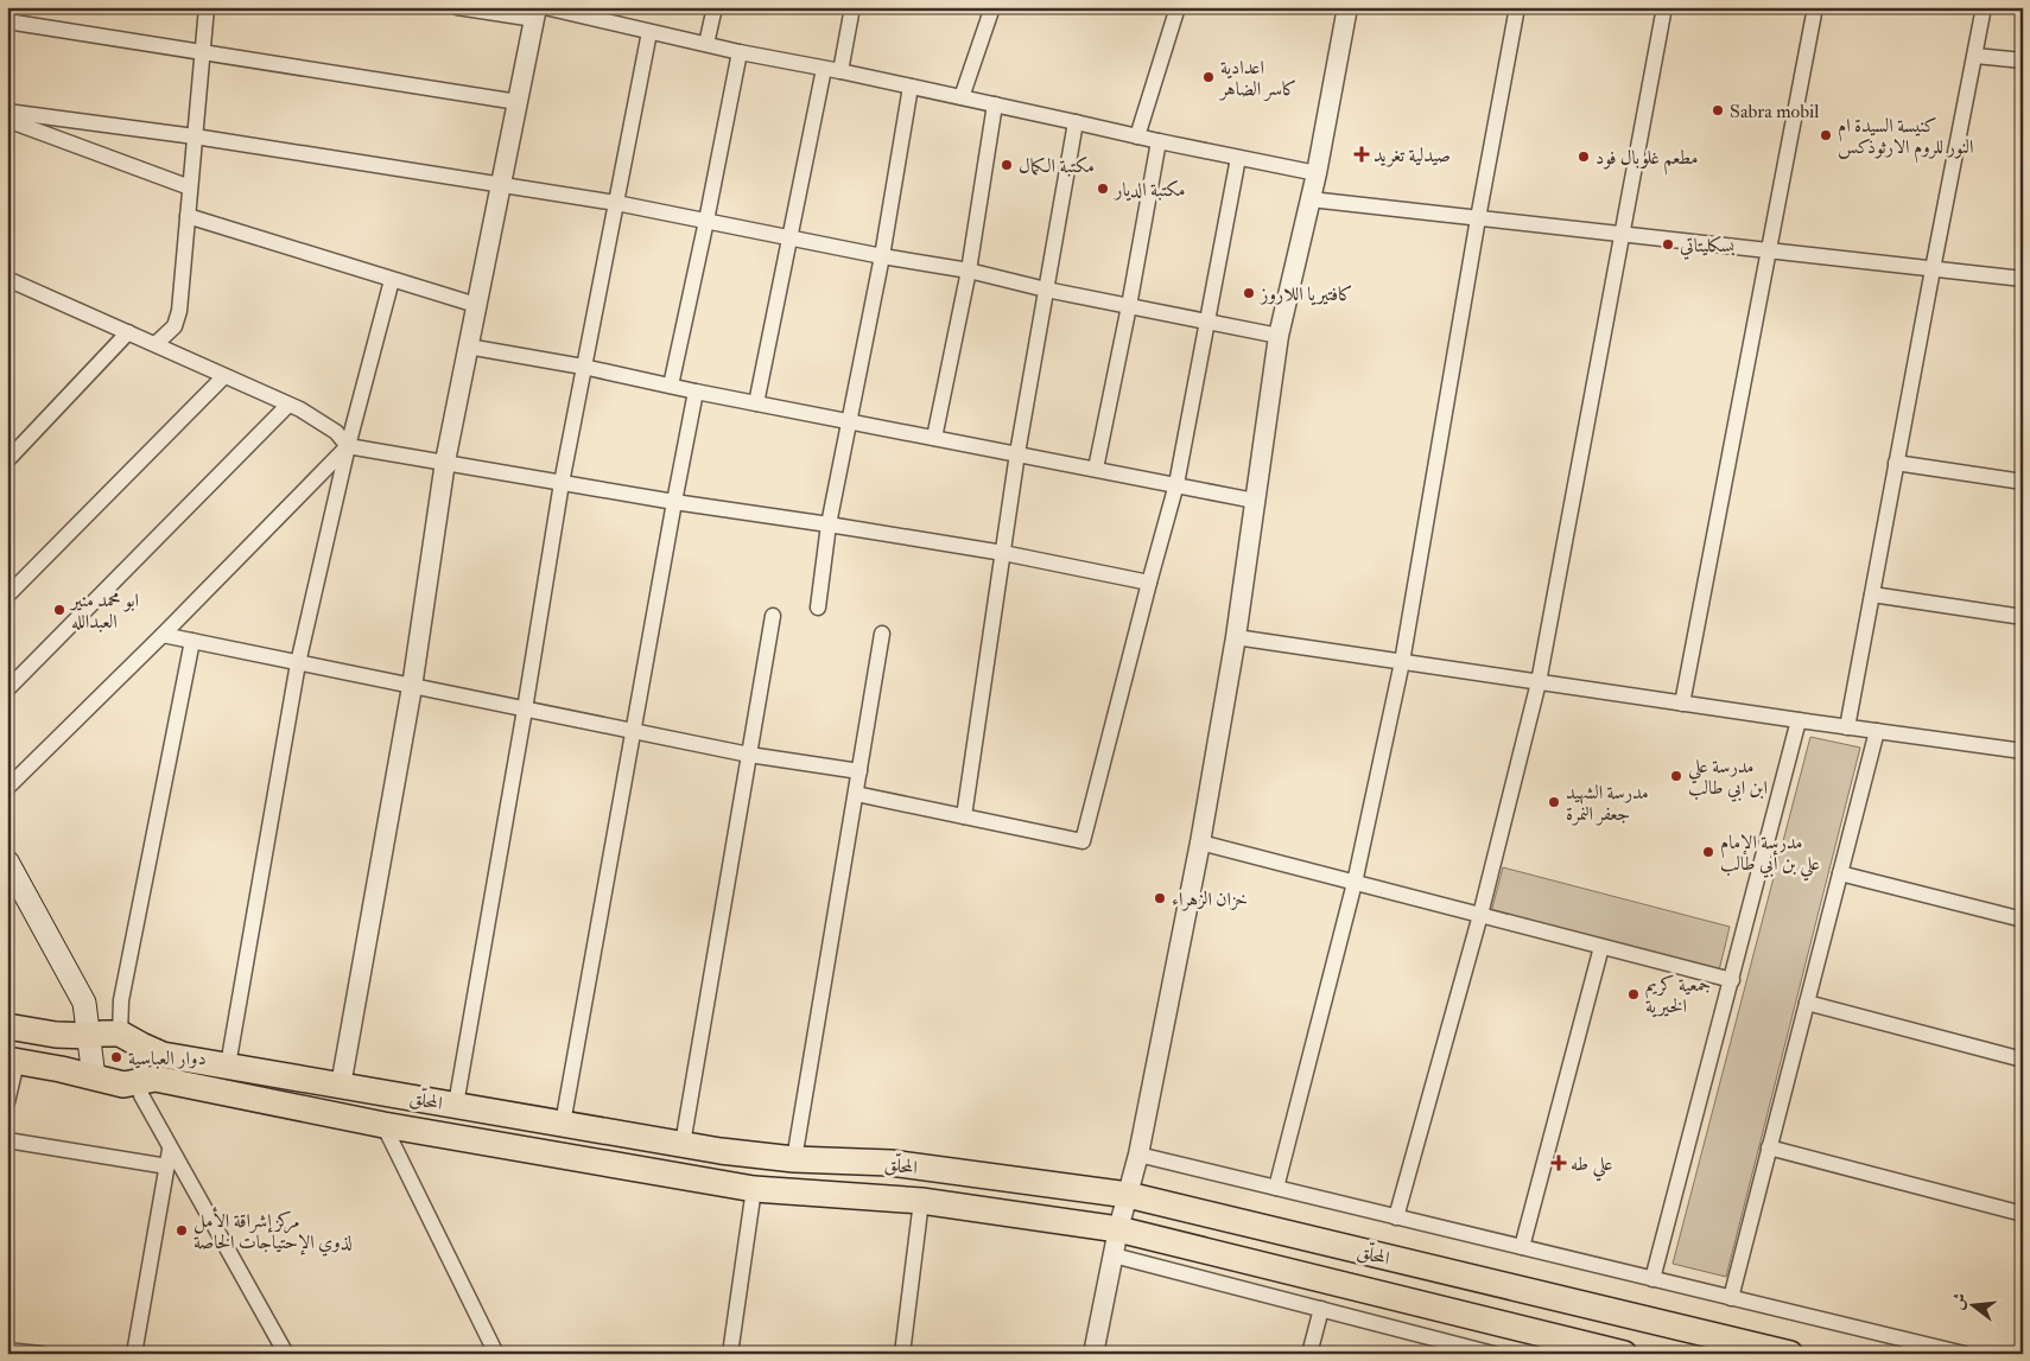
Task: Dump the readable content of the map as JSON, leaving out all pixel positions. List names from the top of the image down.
{
  "streets": {
    "highway": ["المحلّق"]
  },
  "places": {
    "other": [
      "اعدادية كاسر الضاهر",
      "Sabra mobil",
      "كنيسة السيدة ام النور للروم الارثوذكس",
      "مطعم غلوبال فود",
      "مكتبة الكمال",
      "مكتبة الديار",
      "بسكليتاتي",
      "كافتيريا اللاروز",
      "ابو محمد منير العبدالله",
      "مدرسة علي ابن ابي طالب",
      "مدرسة الشهيد جعفر النمرة",
      "مدرسة الإمام علي بن أبي طالب",
      "خزان الزهراء",
      "جمعية كريم الخيرية",
      "دوار العباسية",
      "مركز إشراقة الأمل لذوي الإحتياجات الخاصة"
    ],
    "health": ["صيدلية تغريد", "علي طه"]
  },
  "north": "left"
}
